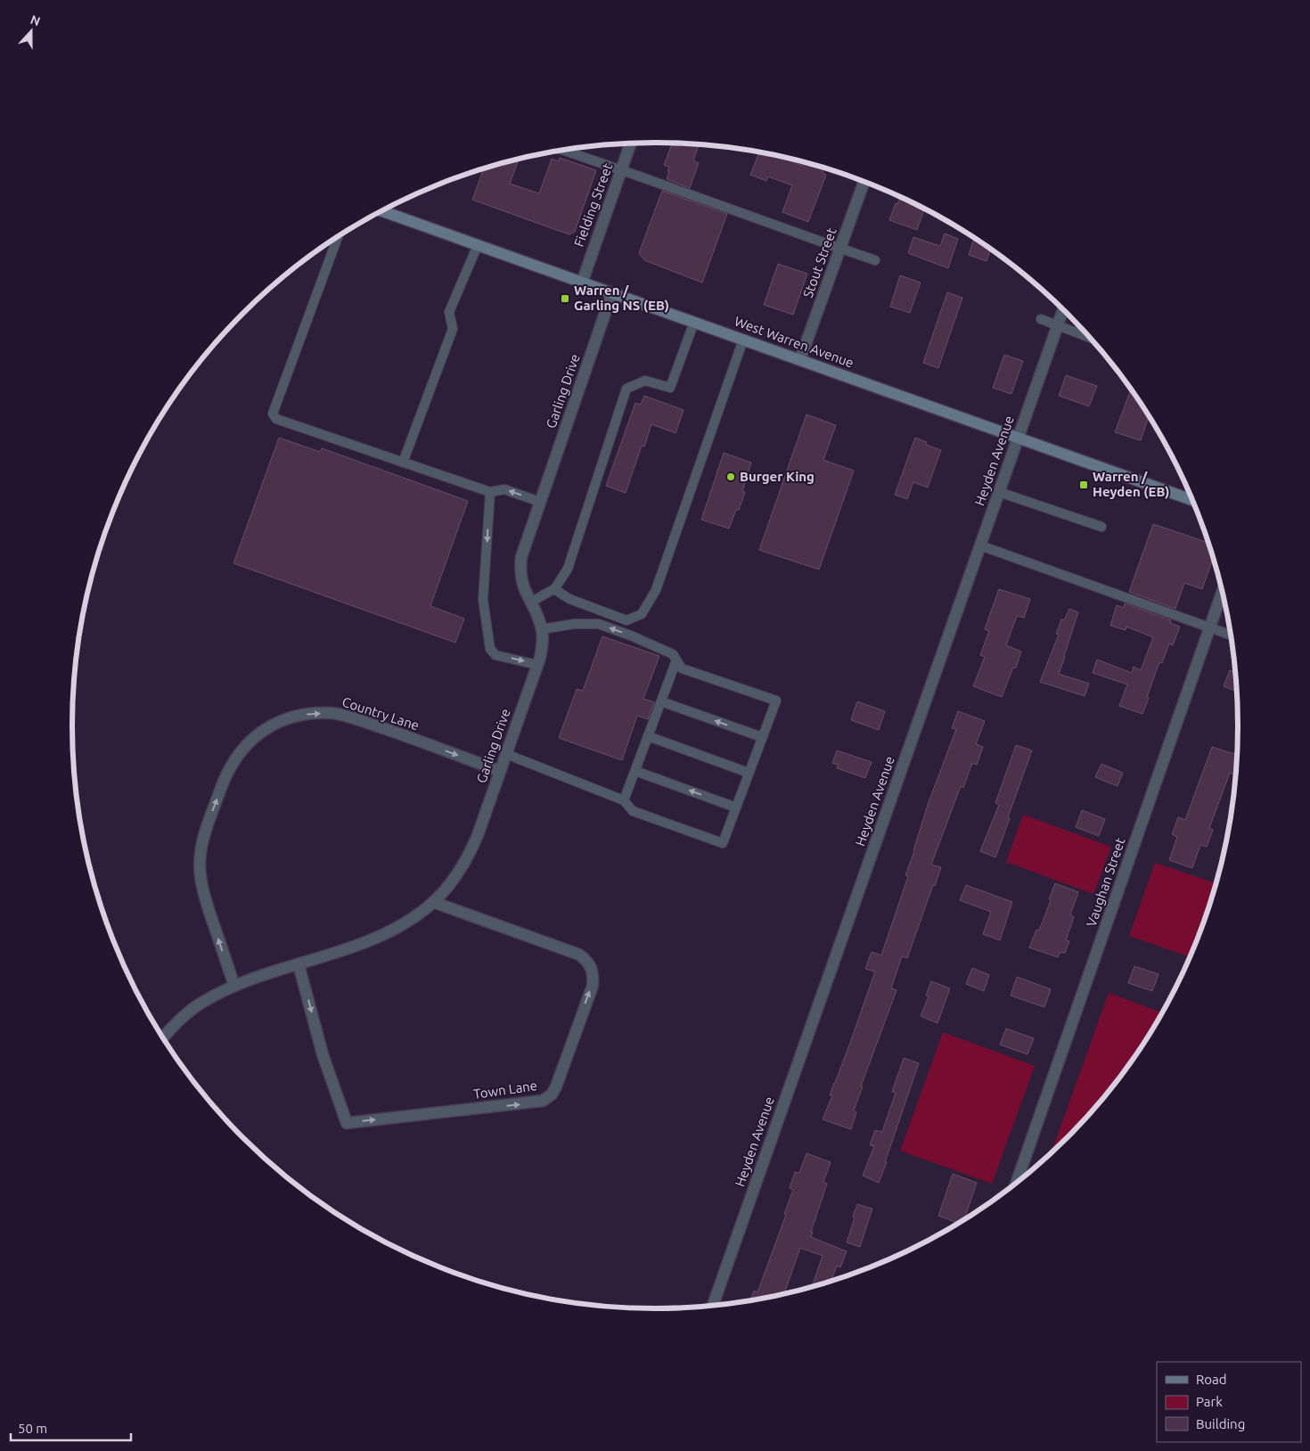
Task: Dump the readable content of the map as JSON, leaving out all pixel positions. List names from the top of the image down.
{
  "streets": {
    "main road": ["West Warren Avenue"],
    "street": [
      "Fielding Street",
      "Stout Street",
      "Garling Drive",
      "Heyden Avenue",
      "Country Lane",
      "Vaughan Street",
      "Town Lane"
    ]
  },
  "crossings": [
    ["Fielding Street", "West Warren Avenue"],
    ["Stout Street", "West Warren Avenue"],
    ["West Warren Avenue", "Garling Drive"],
    ["West Warren Avenue", "Heyden Avenue"],
    ["Garling Drive", "Country Lane"],
    ["Garling Drive", "Town Lane"]
  ],
  "places": {
    "transit": ["Warren / Garling NS (EB)", "Warren / Heyden (EB)"],
    "other": ["Burger King"]
  },
  "legend": ["Road", "Park", "Building"],
  "scale_bar": "50 m",
  "north": "top"
}
